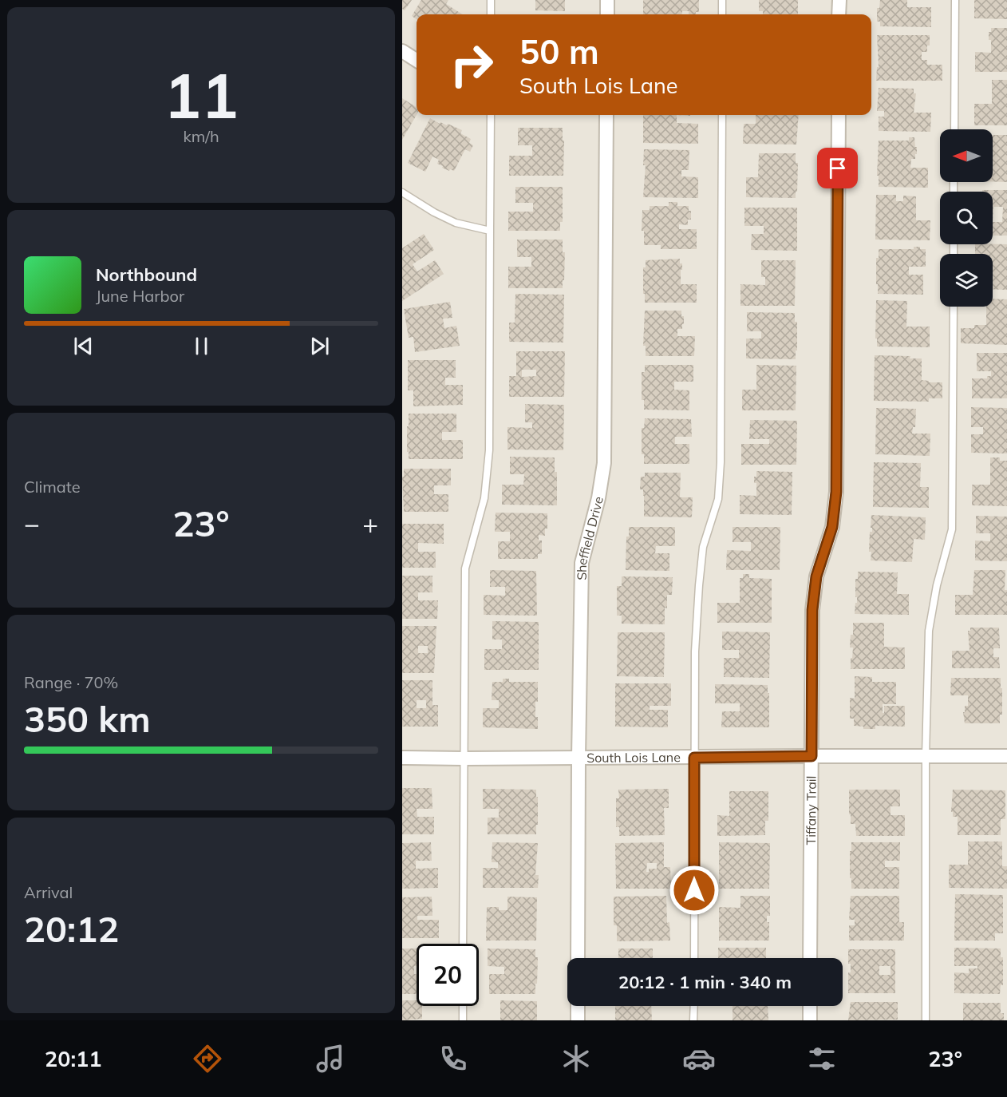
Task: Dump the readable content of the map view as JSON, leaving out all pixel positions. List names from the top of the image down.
{
  "streets": {
    "street": ["Sheffield Drive", "South Lois Lane", "Tiffany Trail"]
  },
  "crossings": [
    ["Sheffield Drive", "South Lois Lane"],
    ["South Lois Lane", "Tiffany Trail"]
  ],
  "north": "left",
  "page": {
    "tile": [
      ["11", "km/h"],
      "Climate",
      ["Range · 70%", "350 km"],
      ["Arrival", "20:12"]
    ],
    "turn": ["50 m", "South Lois Lane"],
    "song": ["Northbound", "June Harbor"],
    "heat": ["−", "23°", "+"],
    "limit": "20",
    "trip": "20:12 · 1 min · 340 m",
    "tabs": ["20:11", "23°"]
  }
}
